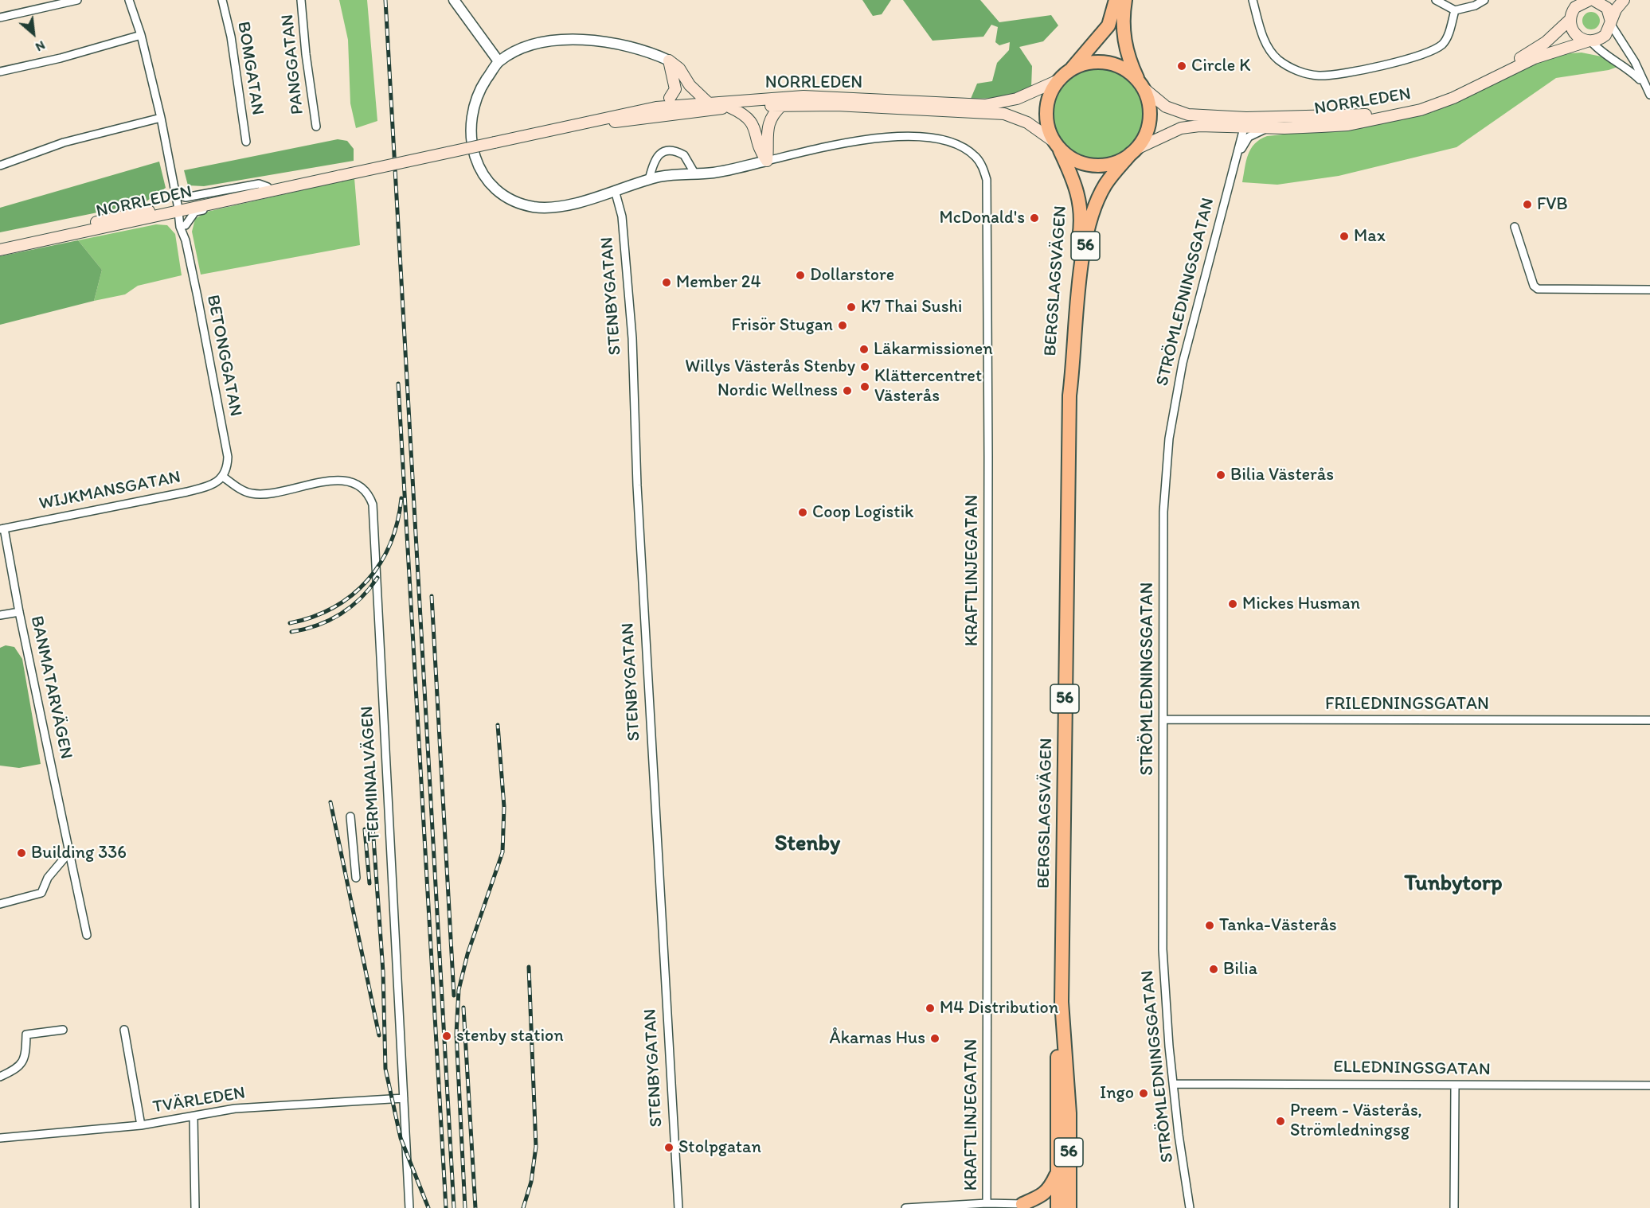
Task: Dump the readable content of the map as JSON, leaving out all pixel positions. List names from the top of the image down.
{
  "streets": {
    "highway": ["56", "BERGSLAGSVÄGEN"],
    "main road": ["NORRLEDEN"],
    "street": [
      "PANGGATAN",
      "BOMGATAN",
      "STRÖMLEDNINGSGATAN",
      "STENBYGATAN",
      "BETONGGATAN",
      "WIJKMANSGATAN",
      "KRAFTLINJEGATAN",
      "BANMATARVÄGEN",
      "FRILEDNINGSGATAN",
      "TERMINALVÄGEN",
      "ELLEDNINGSGATAN",
      "TVÄRLEDEN"
    ]
  },
  "crossings": [
    ["NORRLEDEN", "56"],
    ["NORRLEDEN", "BERGSLAGSVÄGEN"],
    ["NORRLEDEN", "STRÖMLEDNINGSGATAN"],
    ["NORRLEDEN", "BETONGGATAN"],
    ["56", "BERGSLAGSVÄGEN"],
    ["STRÖMLEDNINGSGATAN", "FRILEDNINGSGATAN"],
    ["STRÖMLEDNINGSGATAN", "ELLEDNINGSGATAN"],
    ["BETONGGATAN", "WIJKMANSGATAN"],
    ["BETONGGATAN", "TERMINALVÄGEN"],
    ["WIJKMANSGATAN", "BANMATARVÄGEN"],
    ["WIJKMANSGATAN", "TERMINALVÄGEN"],
    ["TERMINALVÄGEN", "TVÄRLEDEN"]
  ],
  "districts": ["Stenby", "Tunbytorp"],
  "places": [
    "Circle K",
    "FVB",
    "McDonald's",
    "Max",
    "Dollarstore",
    "Member 24",
    "K7 Thai Sushi",
    "Frisör Stugan",
    "Läkarmissionen",
    "Willys Västerås Stenby",
    "Klättercentret Västerås",
    "Nordic Wellness",
    "Bilia Västerås",
    "Coop Logistik",
    "Mickes Husman",
    "Building 336",
    "Tanka-Västerås",
    "Bilia",
    "M4 Distribution",
    "stenby station",
    "Åkarnas Hus",
    "Ingo",
    "Preem - Västerås, Strömledningsg",
    "Stolpgatan"
  ],
  "north": "bottom right"
}
